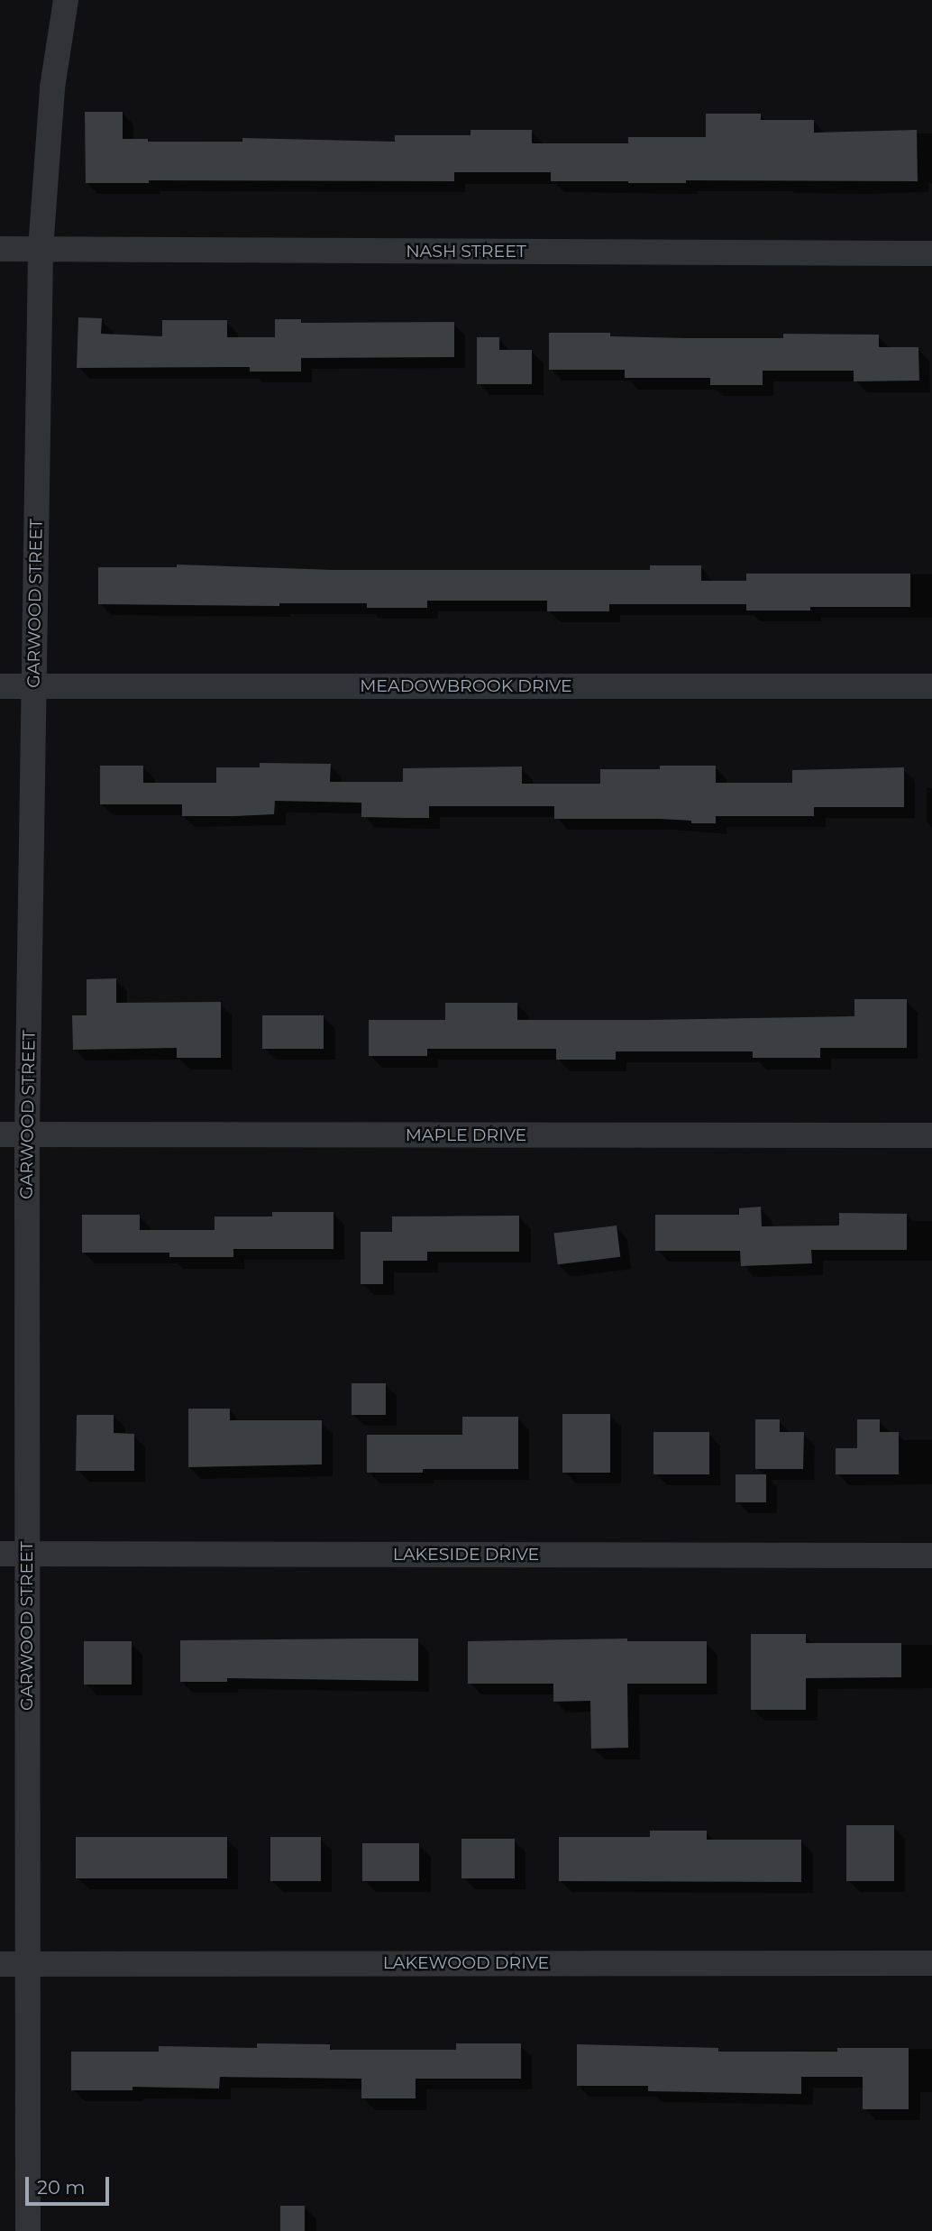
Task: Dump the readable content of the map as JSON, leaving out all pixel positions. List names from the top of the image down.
{
  "streets": {
    "street": [
      "NASH STREET",
      "GARWOOD STREET",
      "MEADOWBROOK DRIVE",
      "MAPLE DRIVE",
      "LAKESIDE DRIVE",
      "LAKEWOOD DRIVE"
    ]
  },
  "crossings": [
    ["NASH STREET", "GARWOOD STREET"],
    ["GARWOOD STREET", "MEADOWBROOK DRIVE"],
    ["GARWOOD STREET", "MAPLE DRIVE"],
    ["GARWOOD STREET", "LAKESIDE DRIVE"],
    ["GARWOOD STREET", "LAKEWOOD DRIVE"]
  ],
  "scale_bar": "20 m"
}
